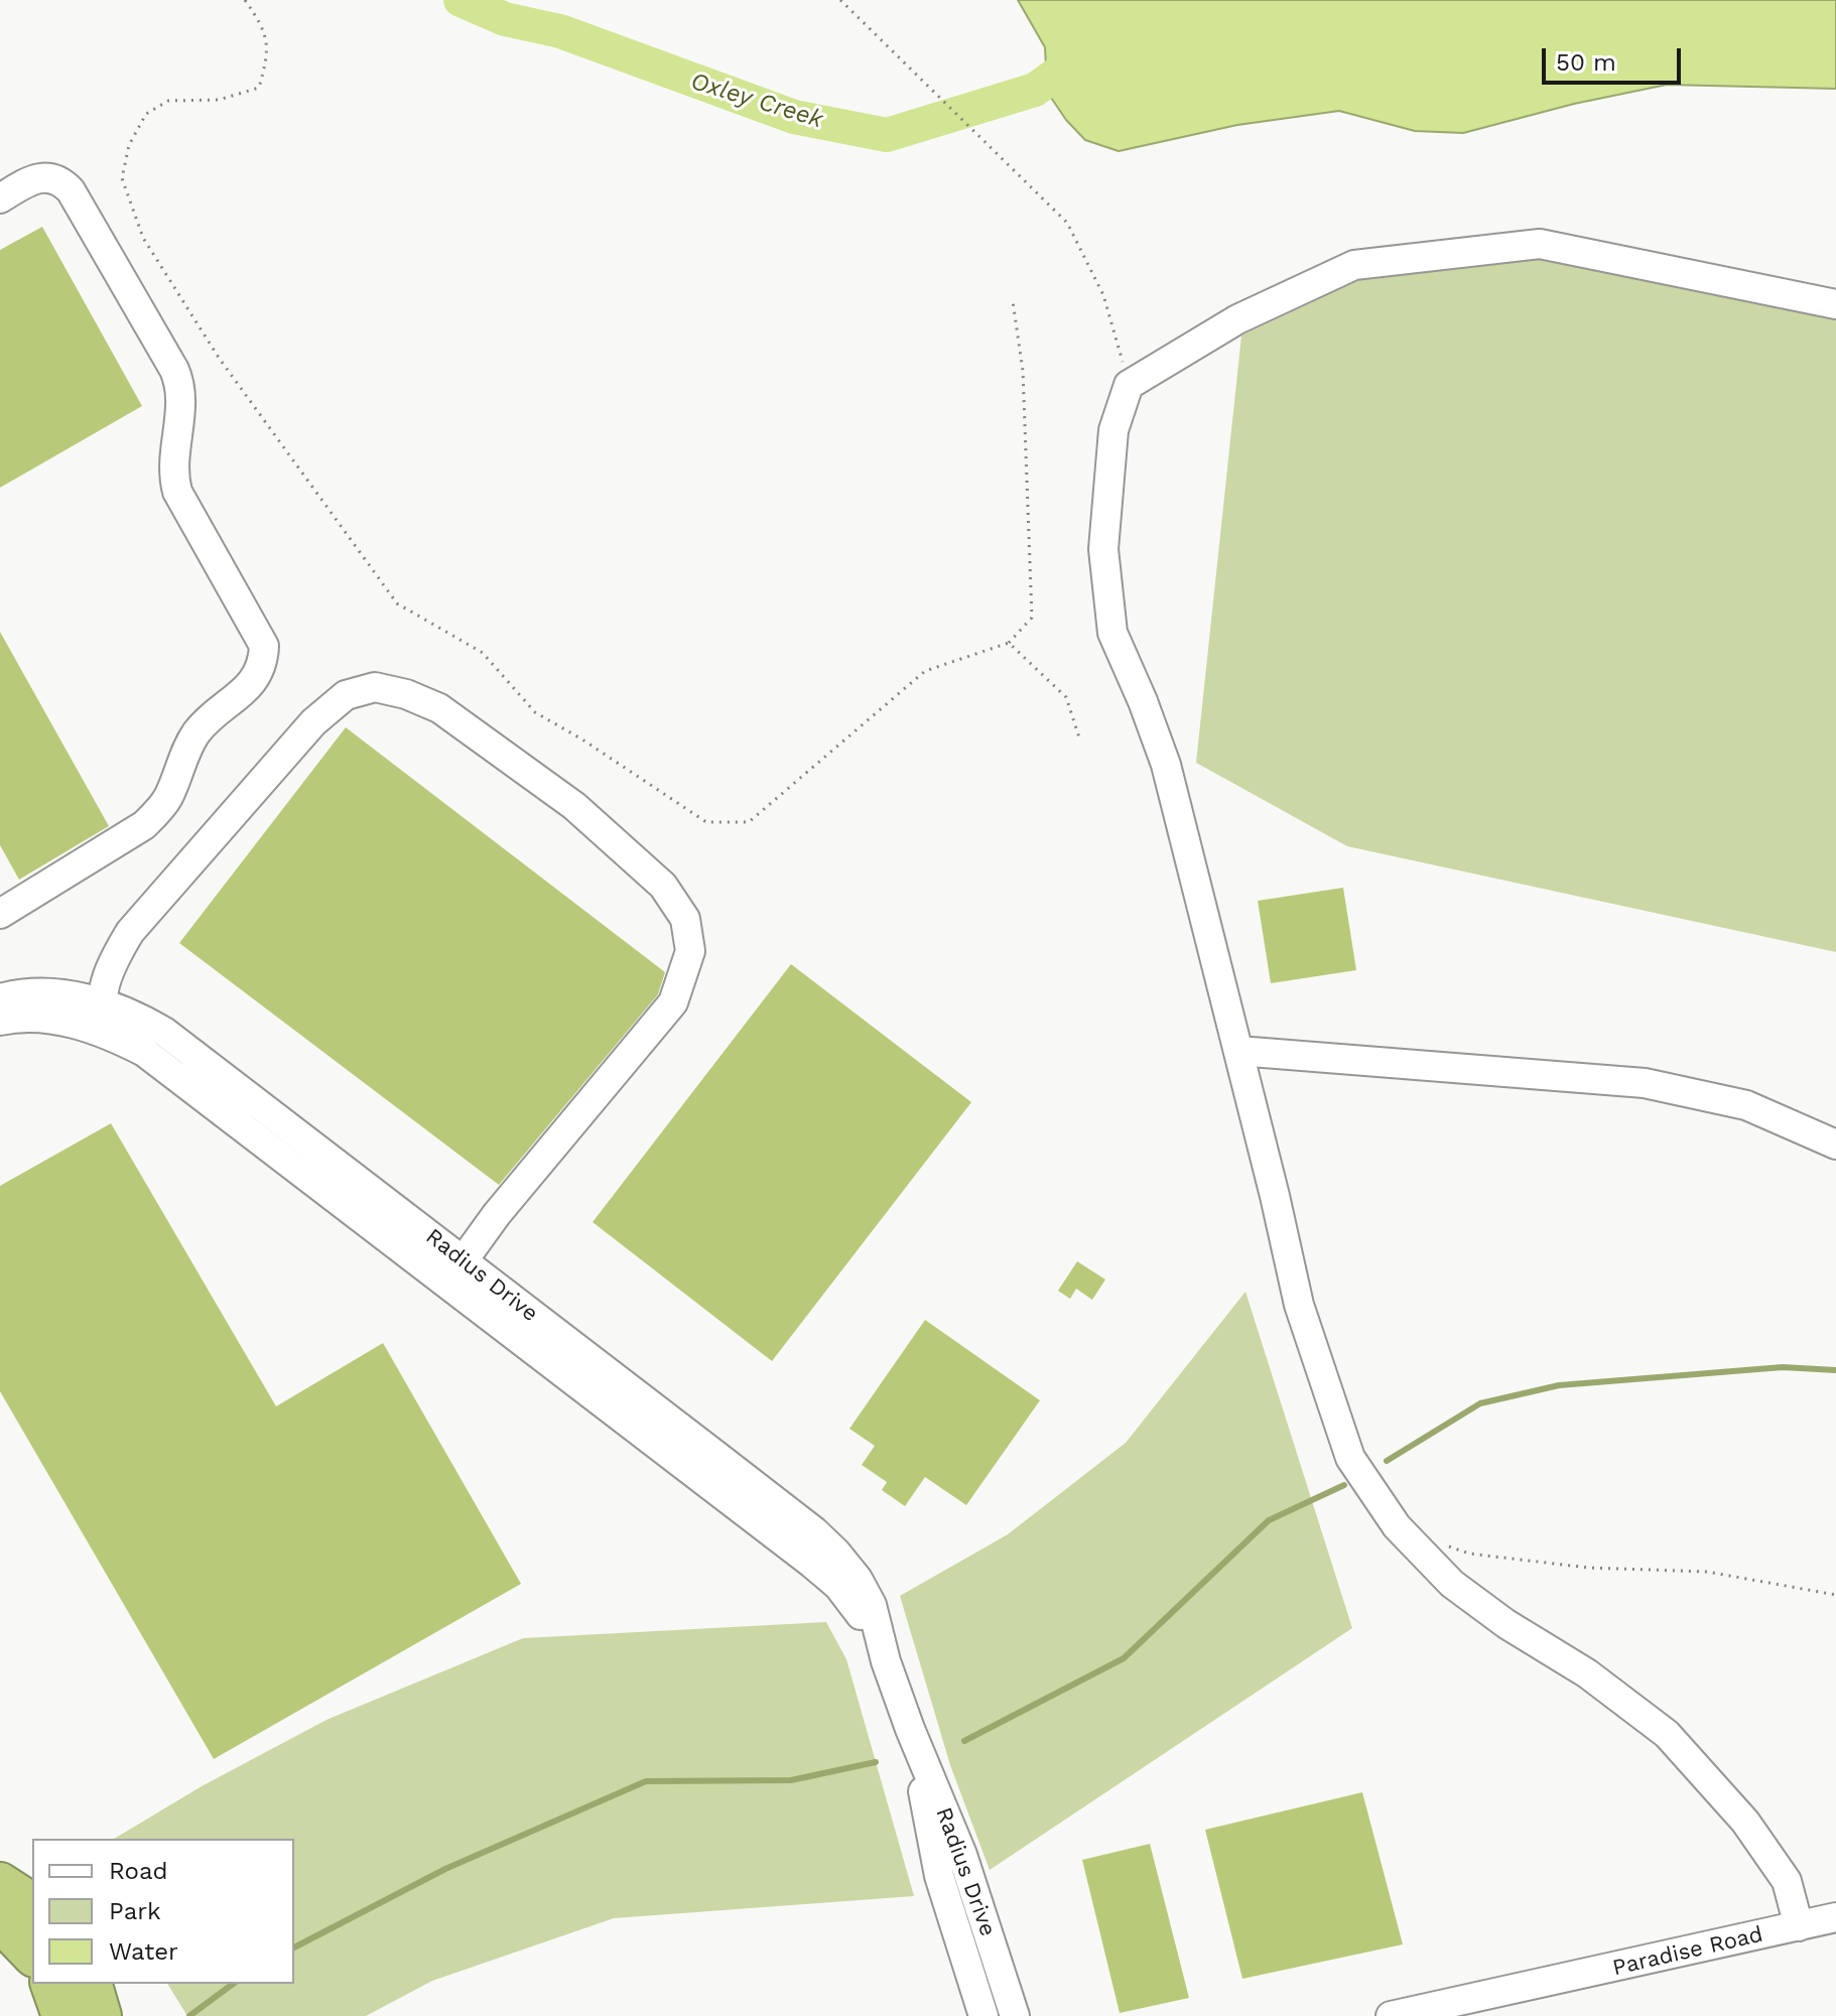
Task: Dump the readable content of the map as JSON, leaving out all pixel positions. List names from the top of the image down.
{
  "streets": {
    "street": ["Radius Drive", "Paradise Road"]
  },
  "water": ["Oxley Creek"],
  "legend": ["Road", "Park", "Water"],
  "scale_bar": "50 m"
}
